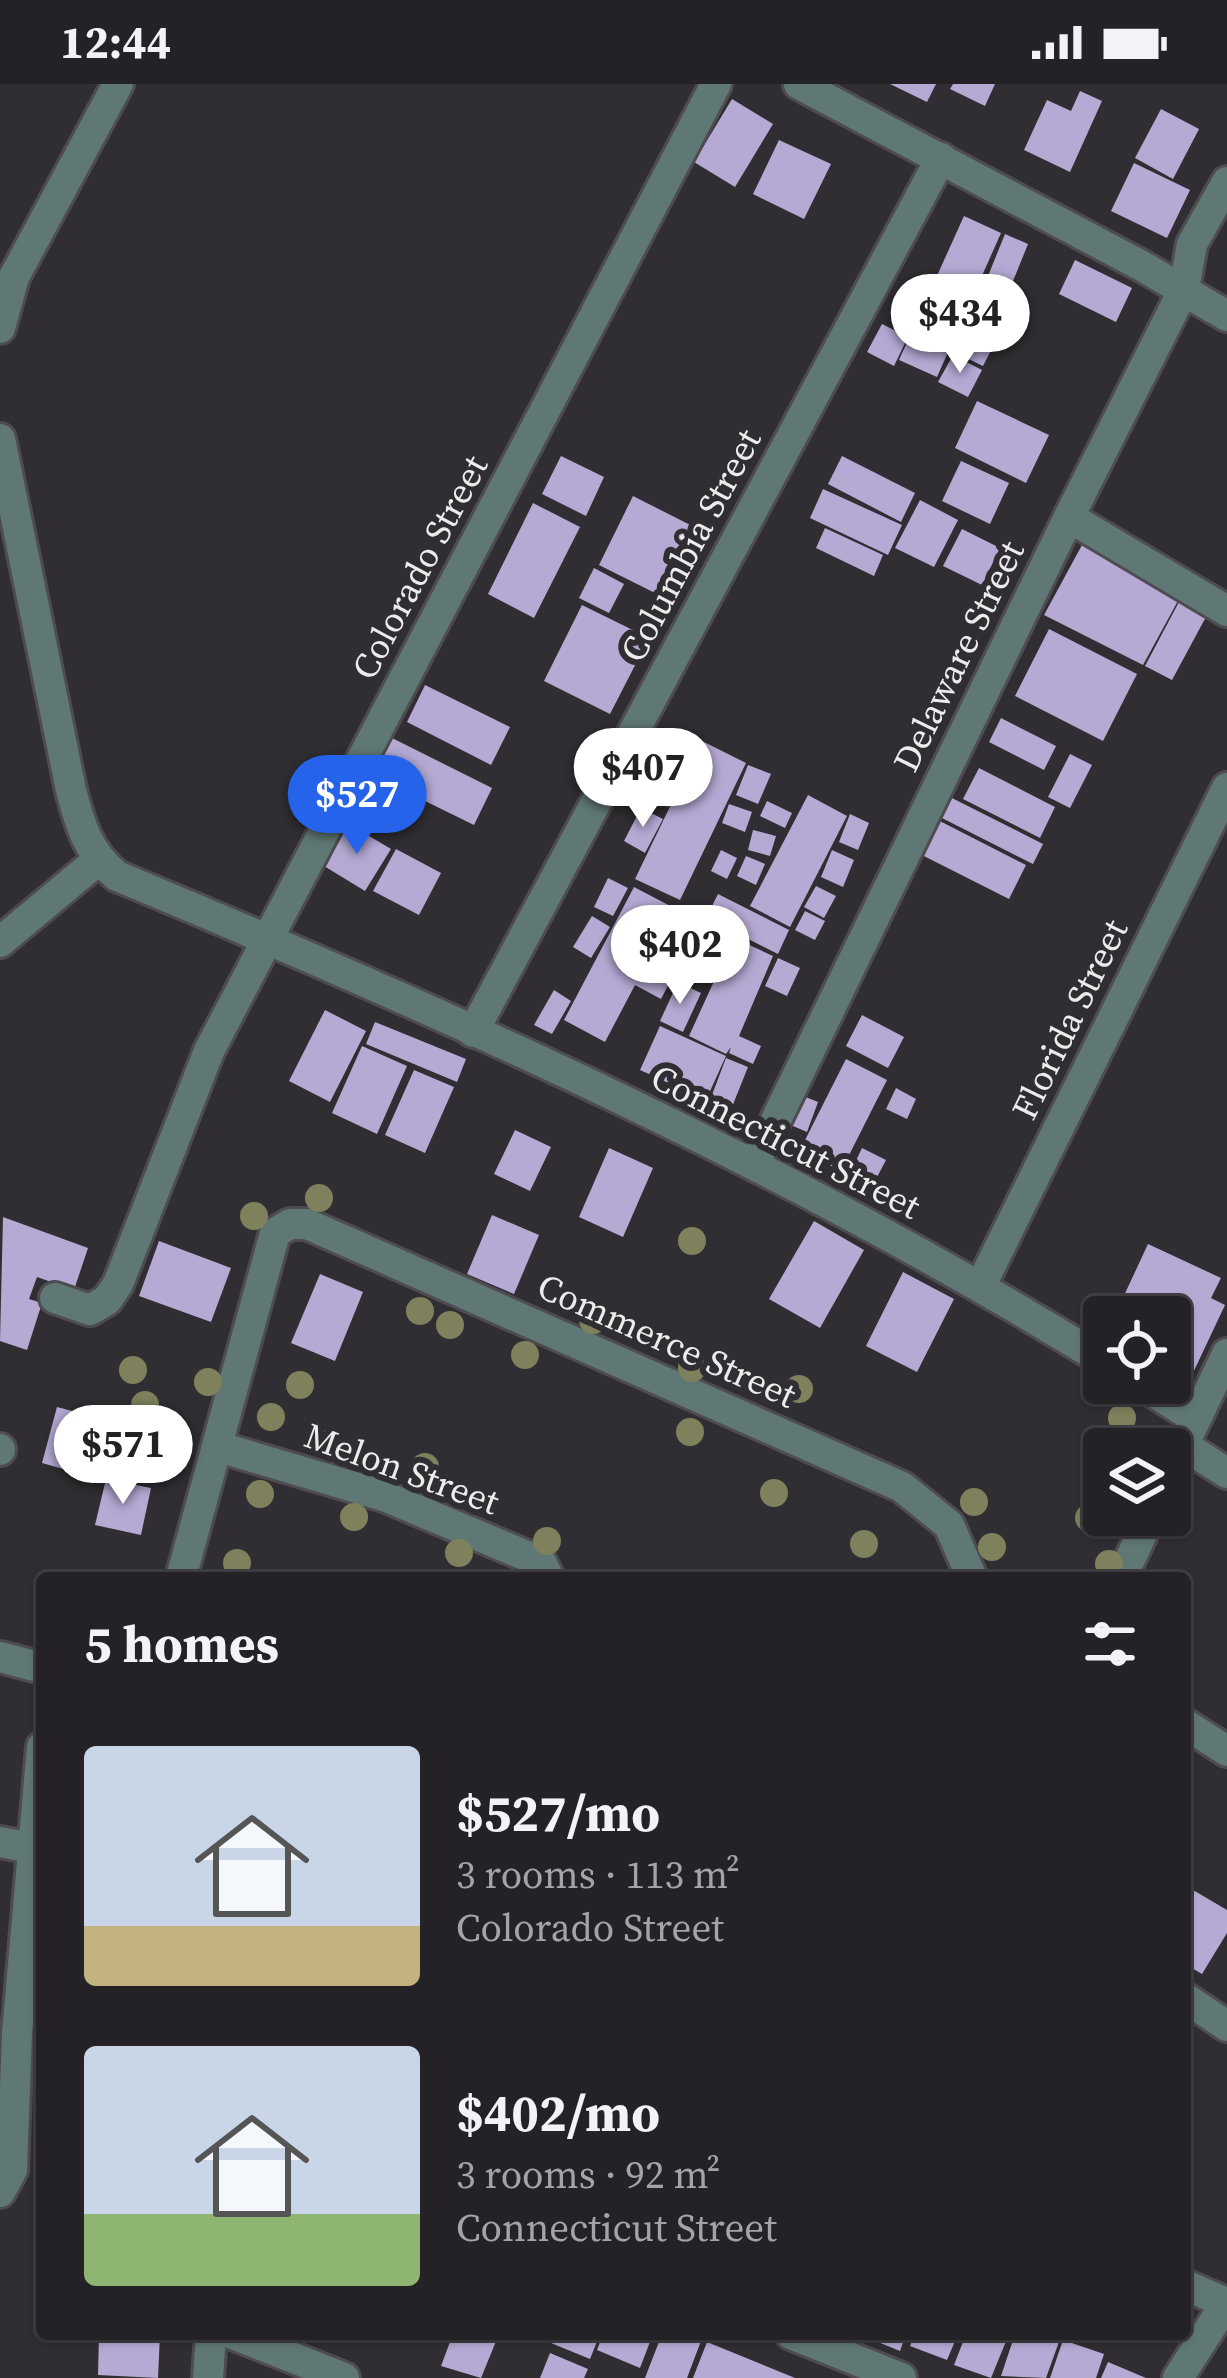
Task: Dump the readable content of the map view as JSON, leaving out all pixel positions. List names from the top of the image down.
{
  "streets": {
    "street": [
      "Columbia Street",
      "Colorado Street",
      "Delaware Street",
      "Florida Street",
      "Connecticut Street",
      "Commerce Street",
      "Melon Street"
    ]
  },
  "crossings": [
    ["Columbia Street", "Connecticut Street"],
    ["Colorado Street", "Connecticut Street"],
    ["Delaware Street", "Connecticut Street"],
    ["Florida Street", "Connecticut Street"],
    ["Commerce Street", "Melon Street"]
  ],
  "page": {
    "status": "12:44",
    "price": [
      "$434",
      "$407",
      "$527",
      "$402",
      "$571"
    ],
    "heading": "5 homes",
    "list": [
      {
        "name": "$527/mo",
        "note": "3 rooms · 113 m² · Colorado Street"
      },
      {
        "name": "$402/mo",
        "note": "3 rooms · 92 m² · Connecticut Street"
      }
    ]
  }
}
